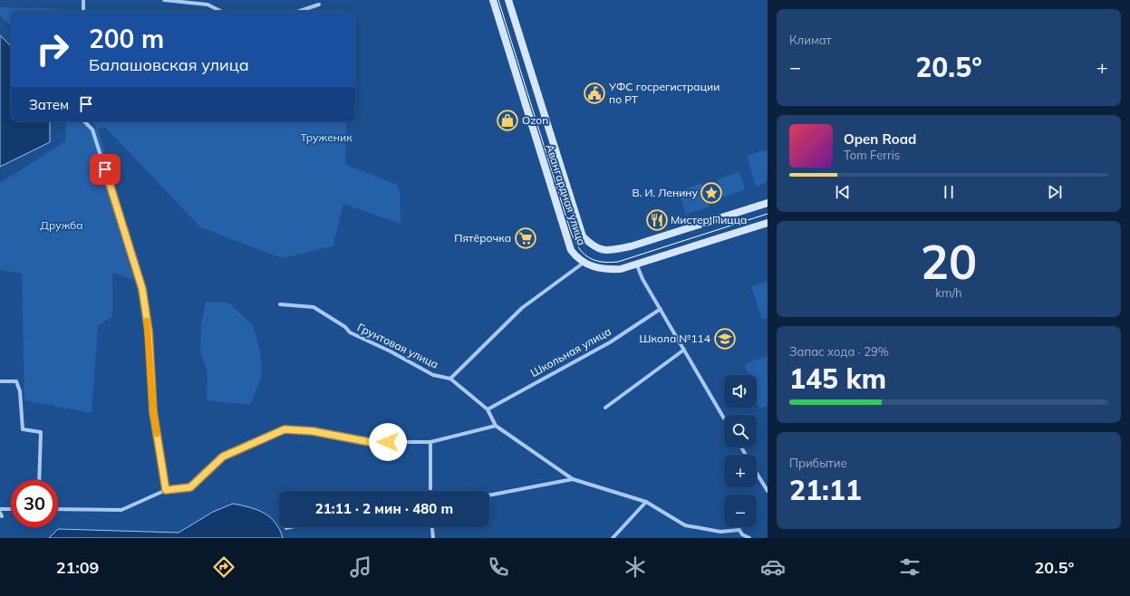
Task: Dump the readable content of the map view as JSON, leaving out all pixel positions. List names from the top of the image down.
{
  "streets": {
    "main road": ["Авангардная улица"],
    "street": ["Грунтовая улица", "Школьная улица"]
  },
  "crossings": [
    ["Грунтовая улица", "Школьная улица"]
  ],
  "parks": ["Труженик", "Дружба"],
  "places": {
    "public building": ["УФС госрегистрации по РТ"],
    "shop": ["Ozon"],
    "place": ["В. И. Ленину"],
    "restaurant": ["Мистер Пицца"],
    "supermarket": ["Пятёрочка"],
    "school or university": ["Школа №114"]
  },
  "page": {
    "tile": [
      "Климат",
      ["20", "km/h"],
      ["Запас хода · 29%", "145 km"],
      ["Прибытие", "21:11"]
    ],
    "turn": ["200 m", "Балашовская улица"],
    "heat": ["−", "20.5°", "+"],
    "then": "Затем",
    "song": ["Open Road", "Tom Ferris"],
    "map_buttons": ["+", "−"],
    "limit": "30",
    "trip": "21:11 · 2 мин · 480 m",
    "tabs": ["21:09", "20.5°"]
  }
}
